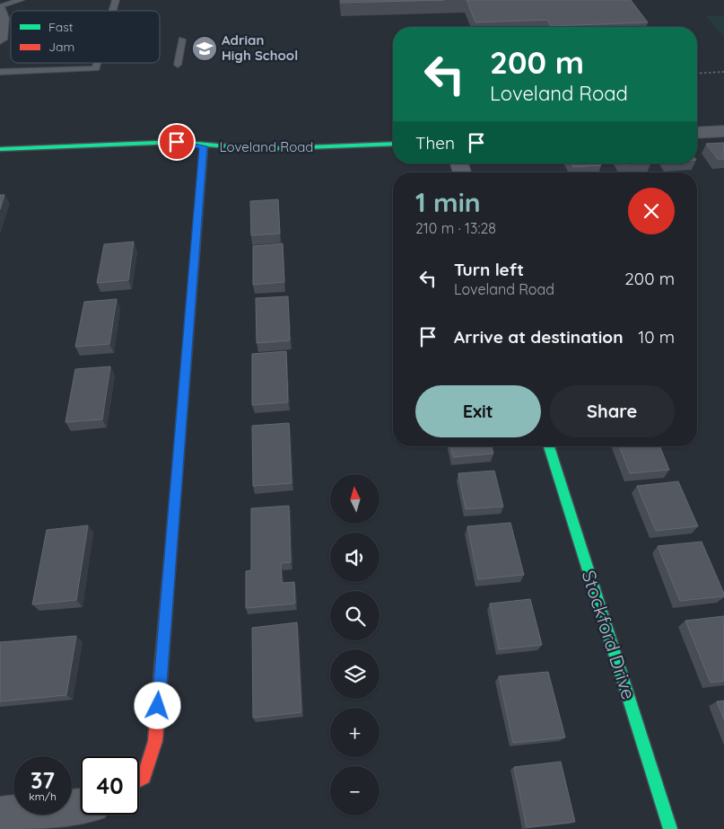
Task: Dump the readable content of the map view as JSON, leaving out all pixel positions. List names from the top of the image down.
{
  "streets": {
    "street": ["Loveland Road", "Stockford Drive"]
  },
  "places": {
    "school or university": ["Adrian High School"]
  },
  "legend": ["Fast", "Jam"],
  "north": "top",
  "page": {
    "turn": ["200 m", "Loveland Road"],
    "then": "Then",
    "heading": ["1 min", "210 m · 13:28"],
    "list": [
      {
        "name": "Turn left",
        "note": "Loveland Road",
        "value": "200 m"
      },
      {
        "name": "Arrive at destination",
        "value": "10 m"
      }
    ],
    "buttons": ["Exit", "Share"],
    "map_buttons": ["+", "−"],
    "speed": "37 km/h",
    "limit": "40"
  }
}
